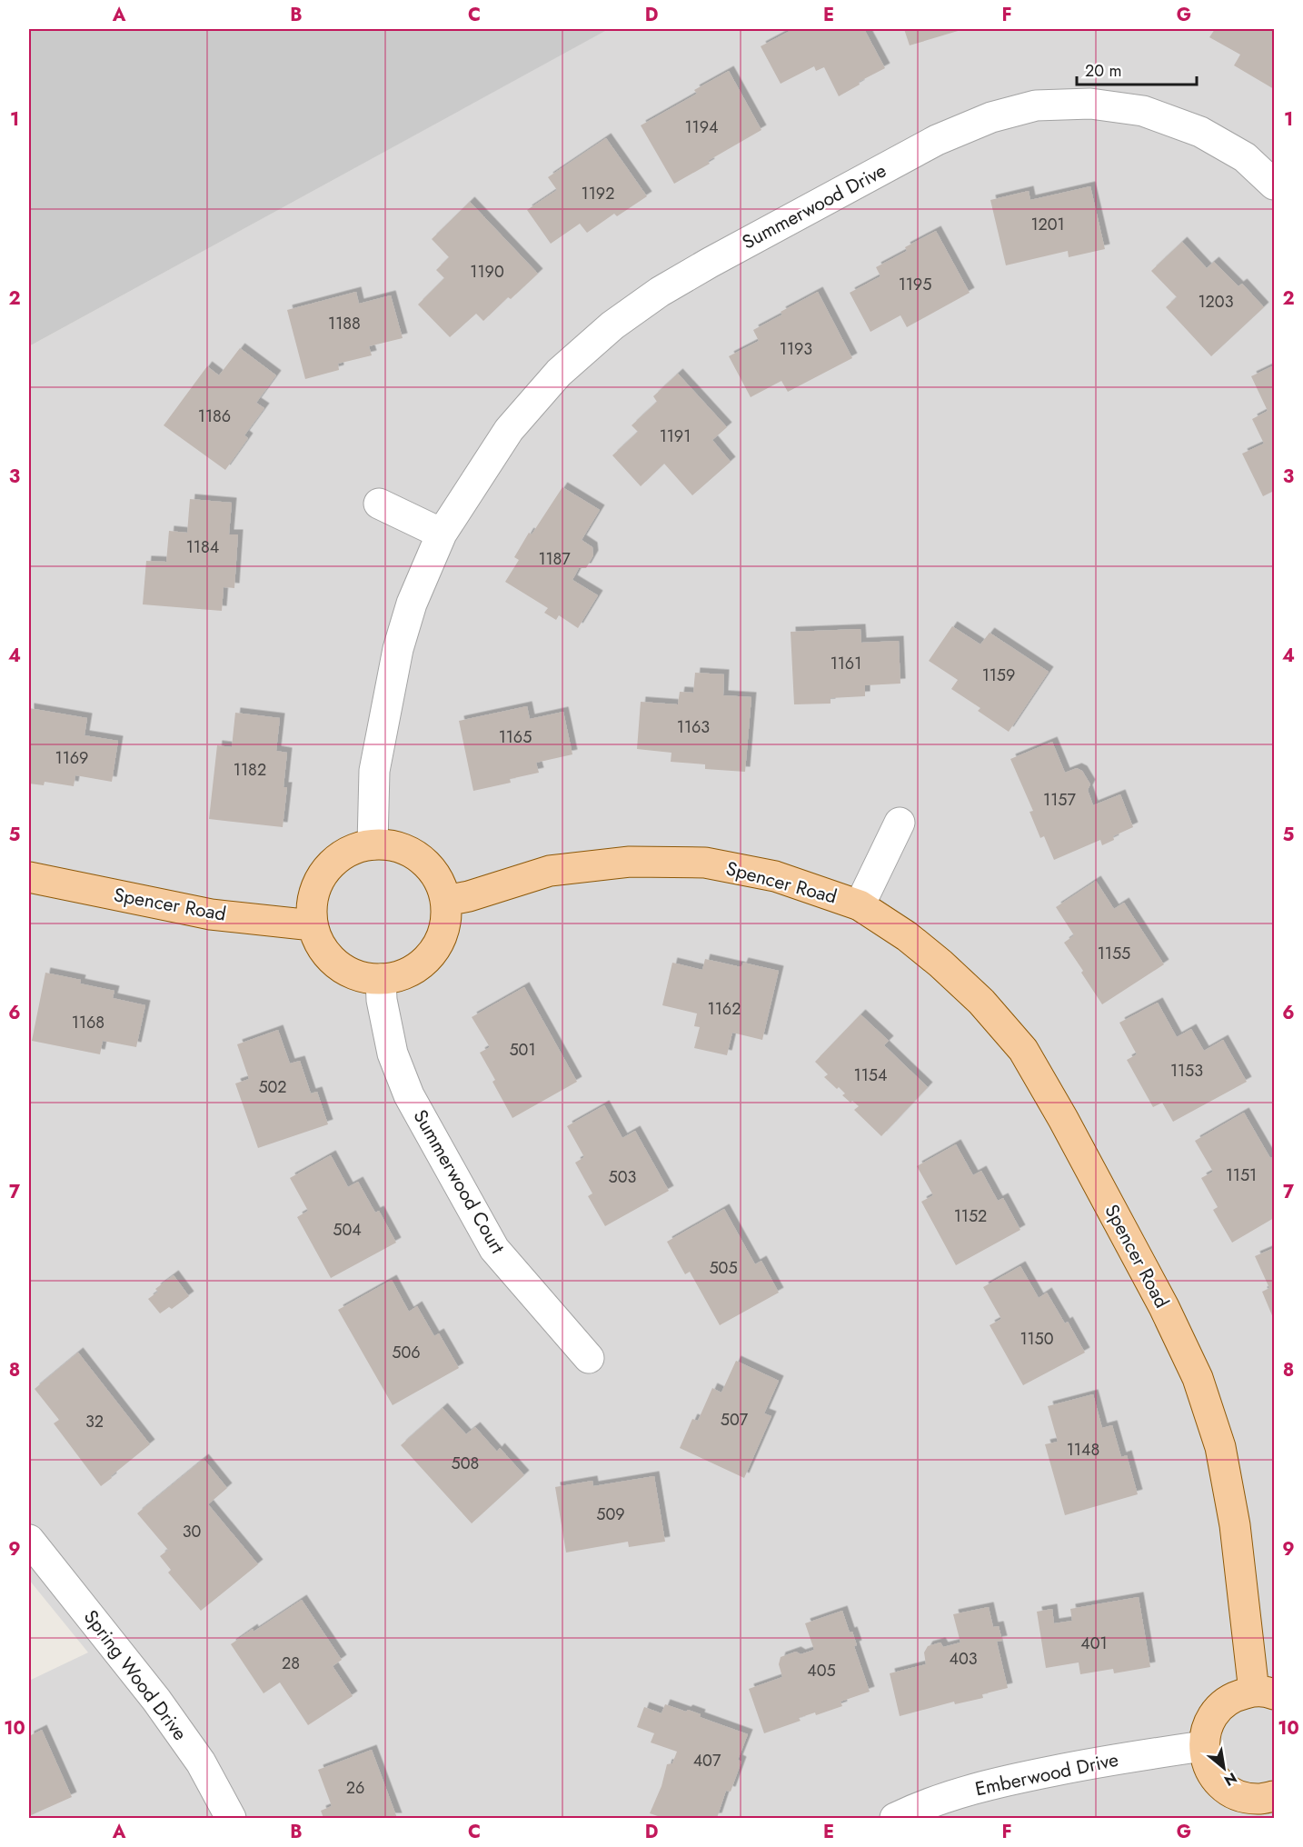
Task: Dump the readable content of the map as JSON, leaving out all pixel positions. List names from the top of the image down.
{
  "streets": {
    "main road": ["Spencer Road"],
    "street": [
      "Summerwood Drive",
      "Summerwood Court",
      "Spring Wood Drive",
      "Emberwood Drive"
    ]
  },
  "crossings": [
    ["Summerwood Drive", "Spencer Road"],
    ["Summerwood Drive", "Summerwood Court"],
    ["Spencer Road", "Summerwood Court"]
  ],
  "house_numbers": [
    "1194",
    "1192",
    "1201",
    "1190",
    "1195",
    "1203",
    "1188",
    "1193",
    "1186",
    "1191",
    "1184",
    "1187",
    "1161",
    "1159",
    "1163",
    "1165",
    "1169",
    "1182",
    "1157",
    "1155",
    "1162",
    "1168",
    "501",
    "1153",
    "1154",
    "502",
    "1151",
    "503",
    "1152",
    "504",
    "505",
    "1150",
    "506",
    "507",
    "32",
    "1148",
    "508",
    "509",
    "30",
    "401",
    "403",
    "28",
    "405",
    "407",
    "26"
  ],
  "scale_bar": "20 m",
  "north": "bottom right",
  "grid": {
    "columns": [
      "A",
      "B",
      "C",
      "D",
      "E",
      "F",
      "G"
    ],
    "rows": [
      "1",
      "2",
      "3",
      "4",
      "5",
      "6",
      "7",
      "8",
      "9",
      "10"
    ]
  }
}
